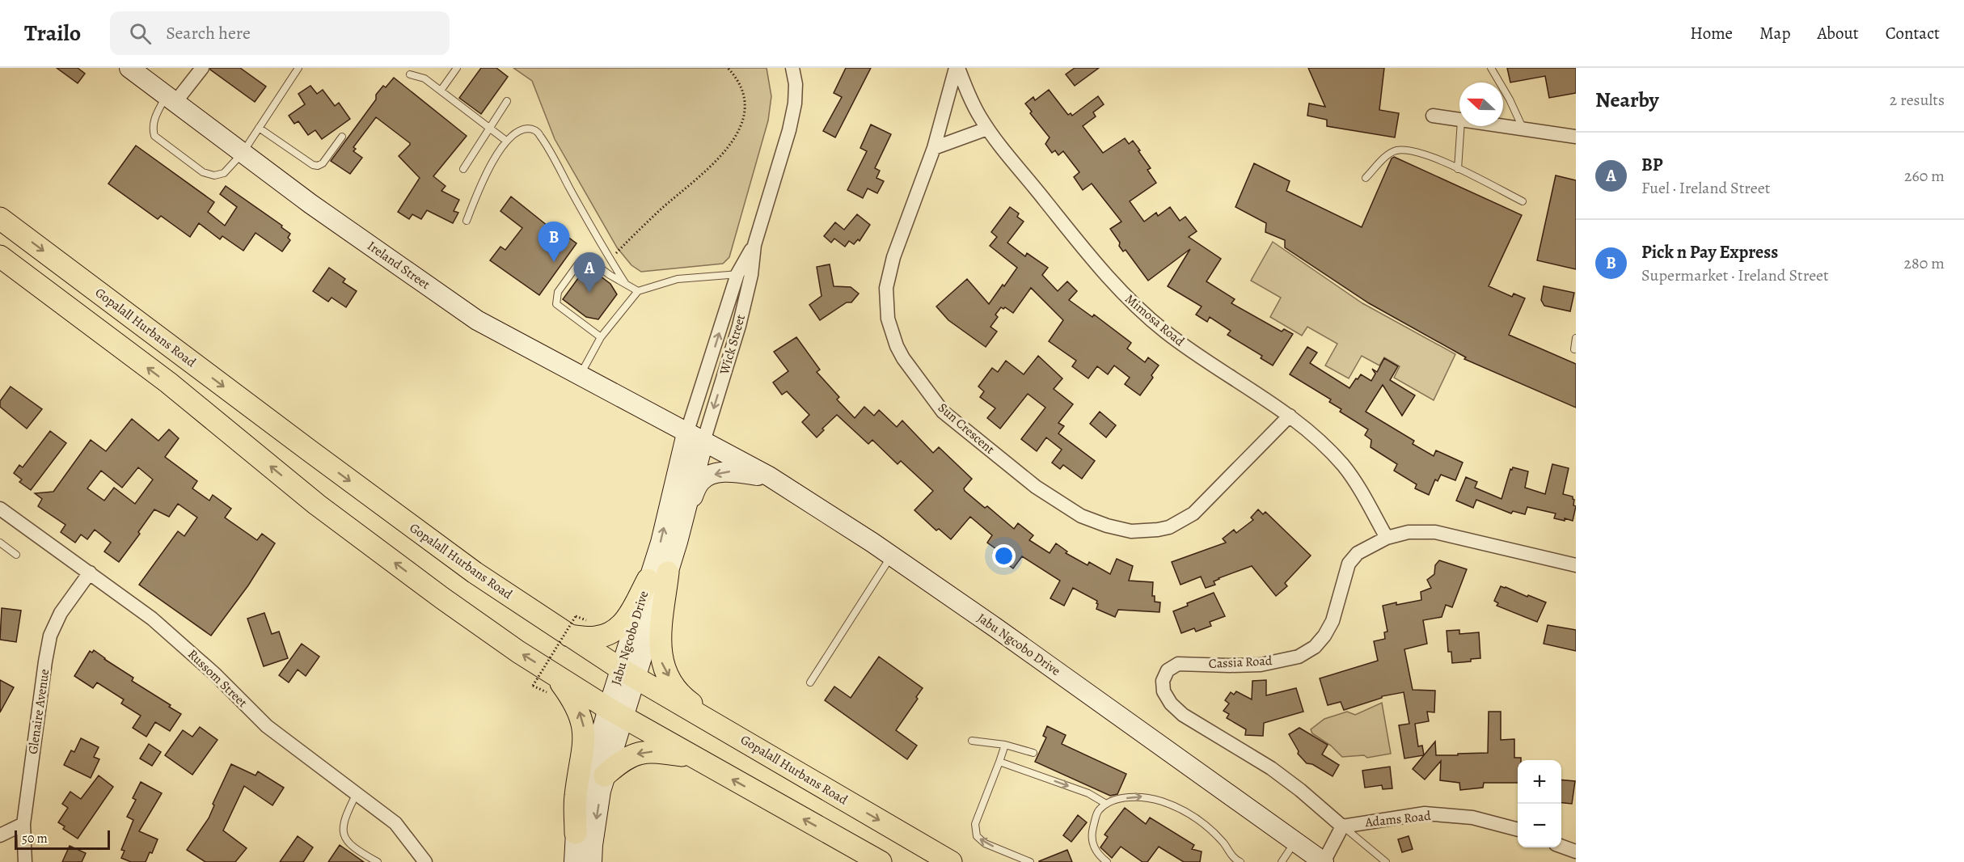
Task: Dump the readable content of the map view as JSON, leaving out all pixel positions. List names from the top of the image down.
{
  "streets": {
    "main road": ["Ireland Street", "Gopalall Hurbans Road", "Jabu Ngcobo Drive"],
    "street": [
      "Mimosa Road",
      "Wick Street",
      "Sun Crescent",
      "Cassia Road",
      "Russom Street",
      "Glenaire Avenue",
      "Adams Road"
    ]
  },
  "crossings": [
    ["Ireland Street", "Wick Street"],
    ["Ireland Street", "Jabu Ngcobo Drive"],
    ["Mimosa Road", "Sun Crescent"],
    ["Mimosa Road", "Cassia Road"],
    ["Gopalall Hurbans Road", "Jabu Ngcobo Drive"],
    ["Wick Street", "Jabu Ngcobo Drive"],
    ["Cassia Road", "Adams Road"],
    ["Russom Street", "Glenaire Avenue"]
  ],
  "scale_bar": "50 m",
  "north": "left",
  "page": {
    "header": "Trailo",
    "search": "Search here",
    "nav": [
      "Home",
      "Map",
      "About",
      "Contact"
    ],
    "heading": ["Nearby", "2 results"],
    "list": [
      {
        "mark": "A",
        "name": "BP",
        "note": "Fuel · Ireland Street",
        "value": "260 m"
      },
      {
        "mark": "B",
        "name": "Pick n Pay Express",
        "note": "Supermarket · Ireland Street",
        "value": "280 m"
      }
    ],
    "pins": ["B", "A"],
    "map_buttons": ["+", "−"],
    "scale": "50 m"
  }
}
